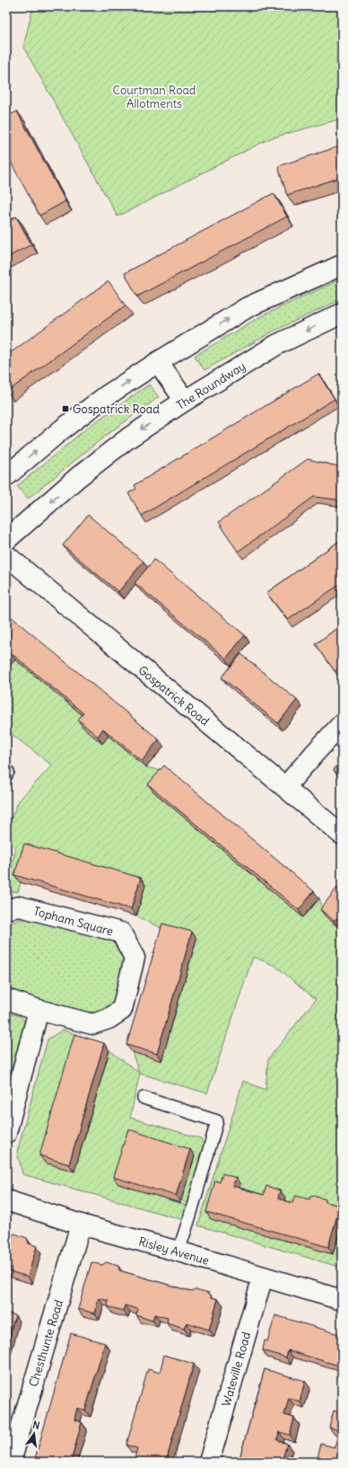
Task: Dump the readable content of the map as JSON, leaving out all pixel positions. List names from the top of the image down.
{
  "streets": {
    "street": [
      "The Roundway",
      "Gospatrick Road",
      "Topham Square",
      "Risley Avenue",
      "Chesthunte Road",
      "Wateville Road"
    ]
  },
  "crossings": [
    ["Risley Avenue", "Chesthunte Road"],
    ["Risley Avenue", "Wateville Road"]
  ],
  "parks": ["Courtman Road Allotments"],
  "places": {
    "transit": ["Gospatrick Road"]
  },
  "north": "top"
}
